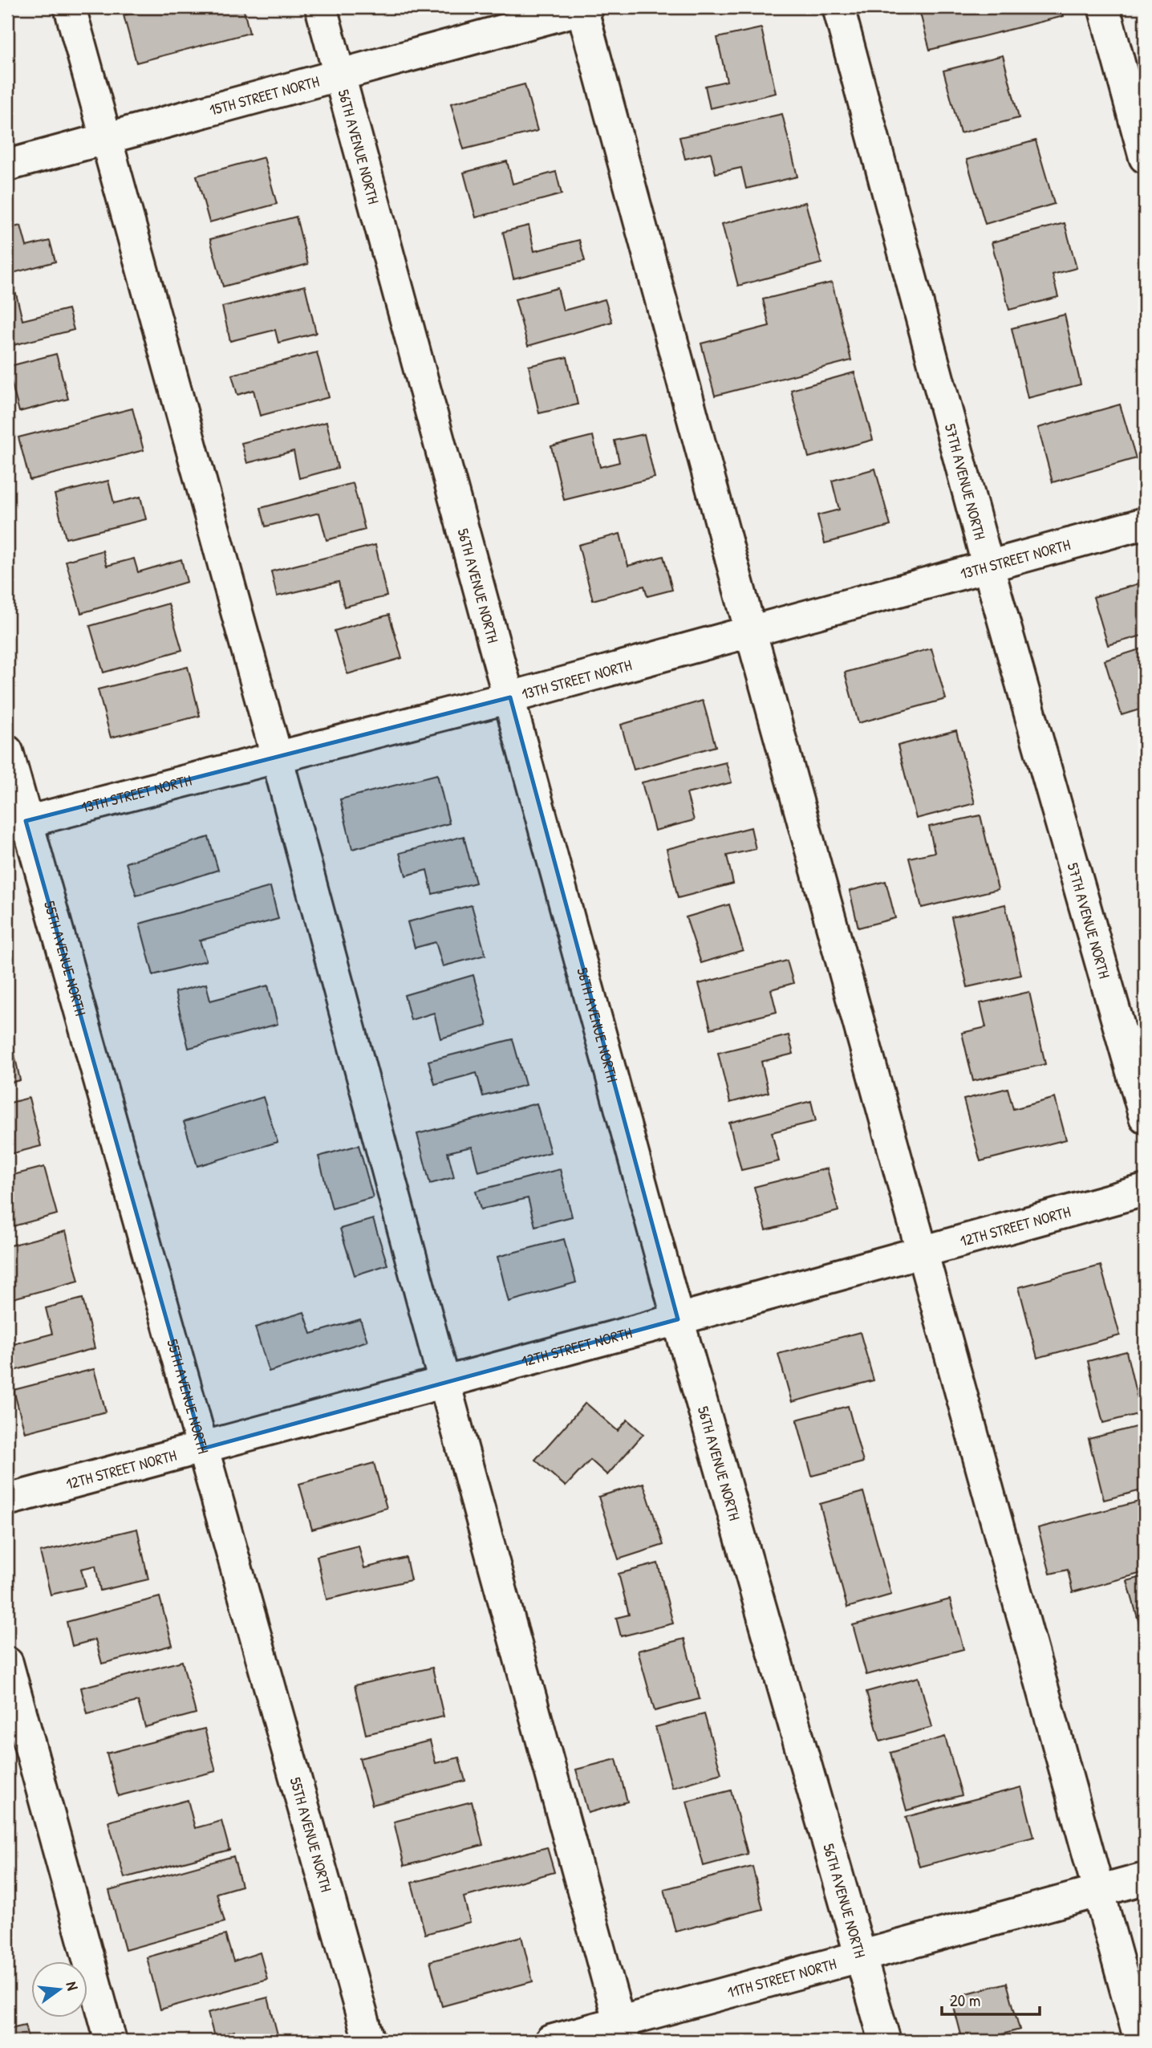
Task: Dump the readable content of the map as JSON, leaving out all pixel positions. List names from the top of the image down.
{
  "streets": {
    "street": [
      "15TH STREET NORTH",
      "56TH AVENUE NORTH",
      "57TH AVENUE NORTH",
      "13TH STREET NORTH",
      "55TH AVENUE NORTH",
      "12TH STREET NORTH",
      "11TH STREET NORTH"
    ]
  },
  "crossings": [
    ["15TH STREET NORTH", "56TH AVENUE NORTH"],
    ["56TH AVENUE NORTH", "13TH STREET NORTH"],
    ["56TH AVENUE NORTH", "12TH STREET NORTH"],
    ["56TH AVENUE NORTH", "11TH STREET NORTH"],
    ["57TH AVENUE NORTH", "13TH STREET NORTH"],
    ["13TH STREET NORTH", "55TH AVENUE NORTH"],
    ["55TH AVENUE NORTH", "12TH STREET NORTH"]
  ],
  "scale_bar": "20 m",
  "north": "right"
}
